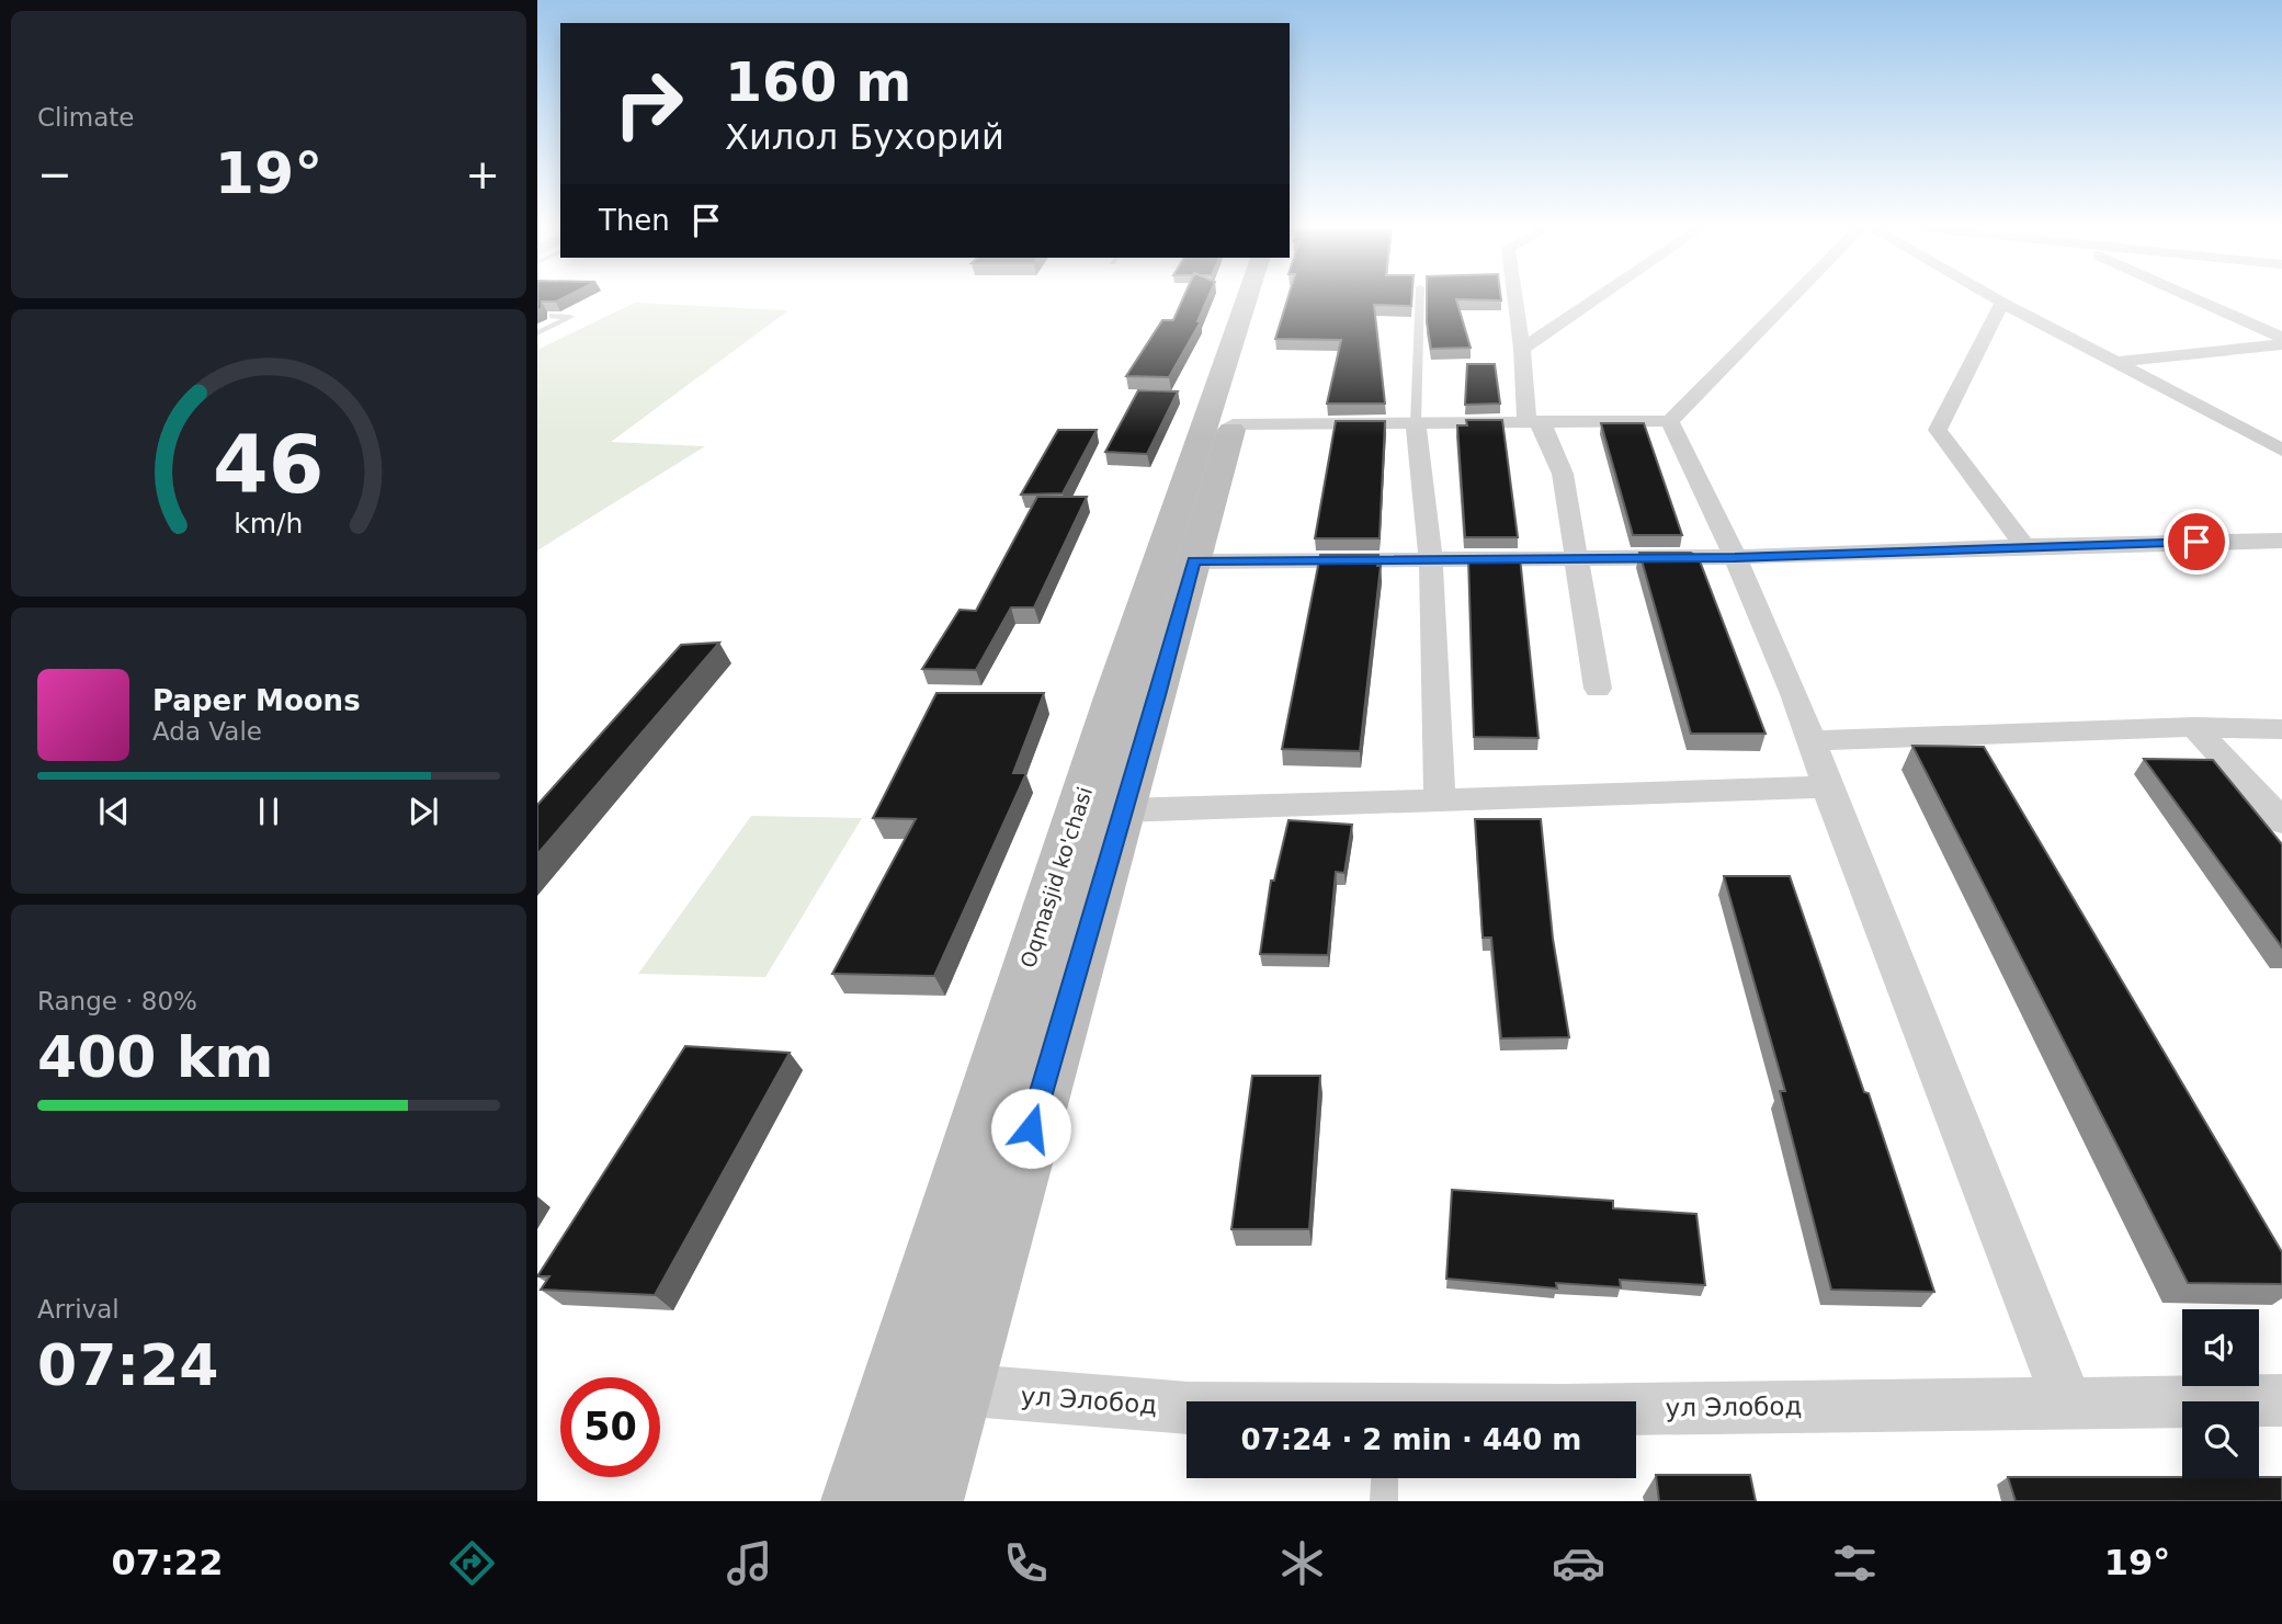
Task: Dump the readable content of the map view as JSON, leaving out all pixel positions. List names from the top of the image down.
{
  "streets": {
    "main road": ["Oqmasjid ko'chasi"],
    "street": ["ул Элобод"]
  },
  "crossings": [
    ["Oqmasjid ko'chasi", "ул Элобод"]
  ],
  "page": {
    "tile": [
      "Climate",
      ["Range · 80%", "400 km"],
      ["Arrival", "07:24"]
    ],
    "turn": ["160 m", "Хилол Бухорий"],
    "heat": ["−", "19°", "+"],
    "then": "Then",
    "song": ["Paper Moons", "Ada Vale"],
    "limit": "50",
    "trip": "07:24 · 2 min · 440 m",
    "tabs": ["07:22", "19°"],
    "gauge": ["46", "km/h"]
  }
}
